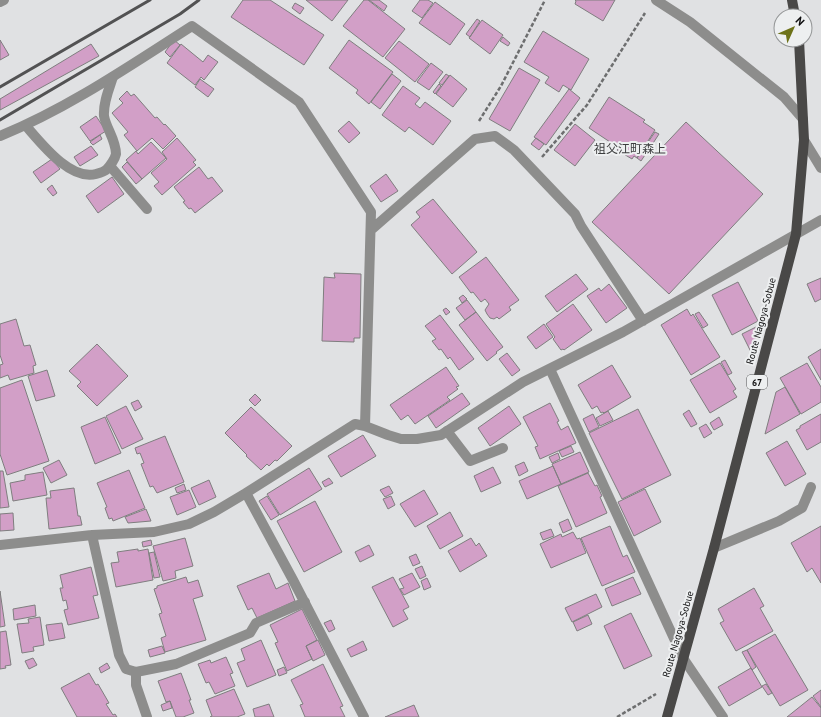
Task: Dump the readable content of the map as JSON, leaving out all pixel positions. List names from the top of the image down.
{
  "streets": {
    "main road": ["Route Nagoya-Sobue", "67"]
  },
  "districts": ["祖父江町森上"],
  "north": "top right"
}
